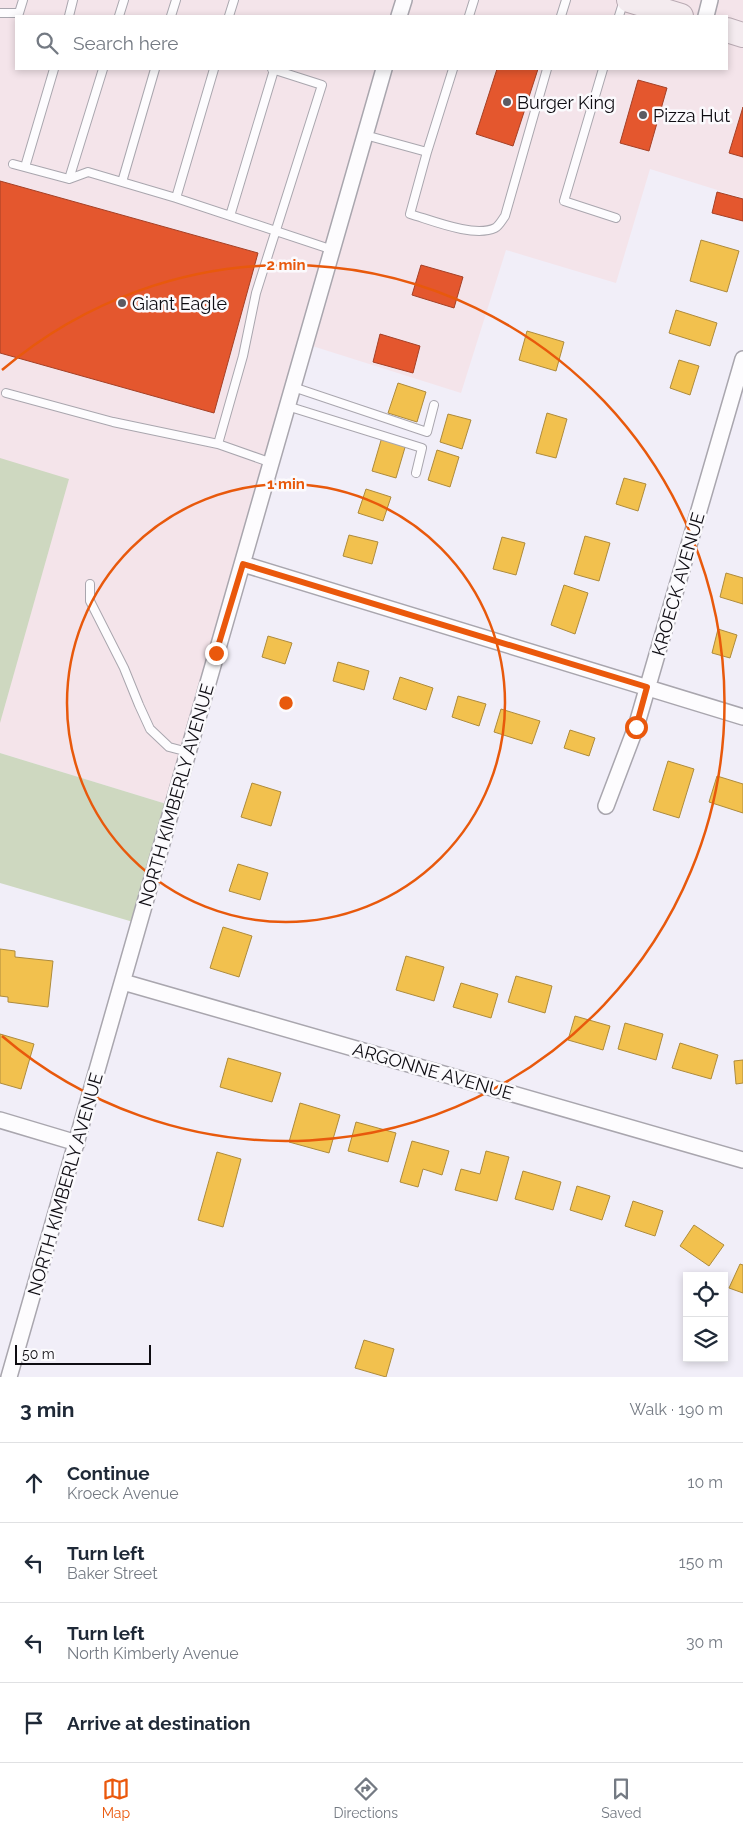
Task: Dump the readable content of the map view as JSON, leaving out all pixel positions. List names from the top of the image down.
{
  "streets": {
    "street": ["KROECK AVENUE", "NORTH KIMBERLY AVENUE", "ARGONNE AVENUE"]
  },
  "crossings": [
    ["NORTH KIMBERLY AVENUE", "ARGONNE AVENUE"]
  ],
  "places": ["Burger King", "Pizza Hut", "Giant Eagle"],
  "scale_bar": "50 m",
  "page": {
    "search": "Search here",
    "scale": "50 m",
    "heading": ["3 min", "Walk · 190 m"],
    "list": [
      ["Continue", "Kroeck Avenue", "10 m"],
      ["Turn left", "Baker Street", "150 m"],
      ["Turn left", "North Kimberly Avenue", "30 m"],
      "Arrive at destination"
    ],
    "nav": ["Map", "Directions", "Saved"]
  },
  "rings": ["2 min", "1 min"]
}
